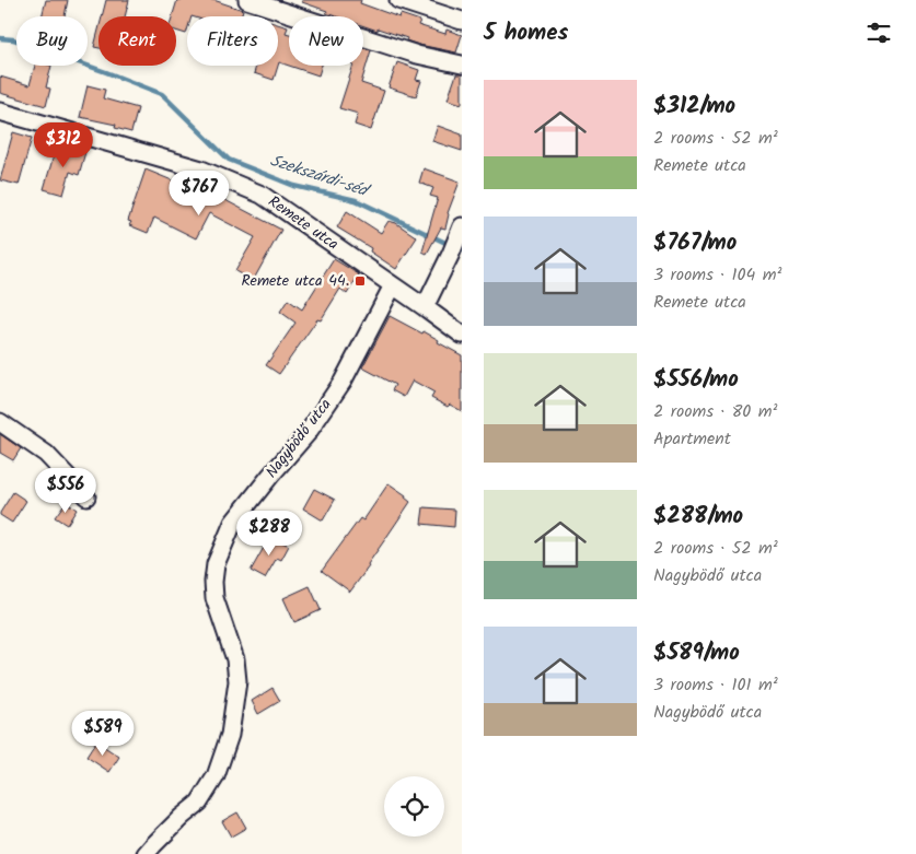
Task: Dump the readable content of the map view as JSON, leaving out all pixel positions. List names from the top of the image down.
{
  "streets": {
    "street": ["Remete utca", "Nagybödő utca"]
  },
  "crossings": [
    ["Remete utca", "Nagybödő utca"]
  ],
  "water": ["Szekszárdi-séd"],
  "places": {
    "transit": ["Remete utca 44."]
  },
  "page": {
    "heading": "5 homes",
    "chip": [
      "Buy",
      "Rent",
      "Filters",
      "New"
    ],
    "list": [
      {
        "name": "$312/mo",
        "note": "2 rooms · 52 m² · Remete utca"
      },
      {
        "name": "$767/mo",
        "note": "3 rooms · 104 m² · Remete utca"
      },
      {
        "name": "$556/mo",
        "note": "2 rooms · 80 m² · Apartment"
      },
      {
        "name": "$288/mo",
        "note": "2 rooms · 52 m² · Nagybödő utca"
      },
      {
        "name": "$589/mo",
        "note": "3 rooms · 101 m² · Nagybödő utca"
      }
    ],
    "price": [
      "$312",
      "$767",
      "$556",
      "$288",
      "$589"
    ]
  }
}
